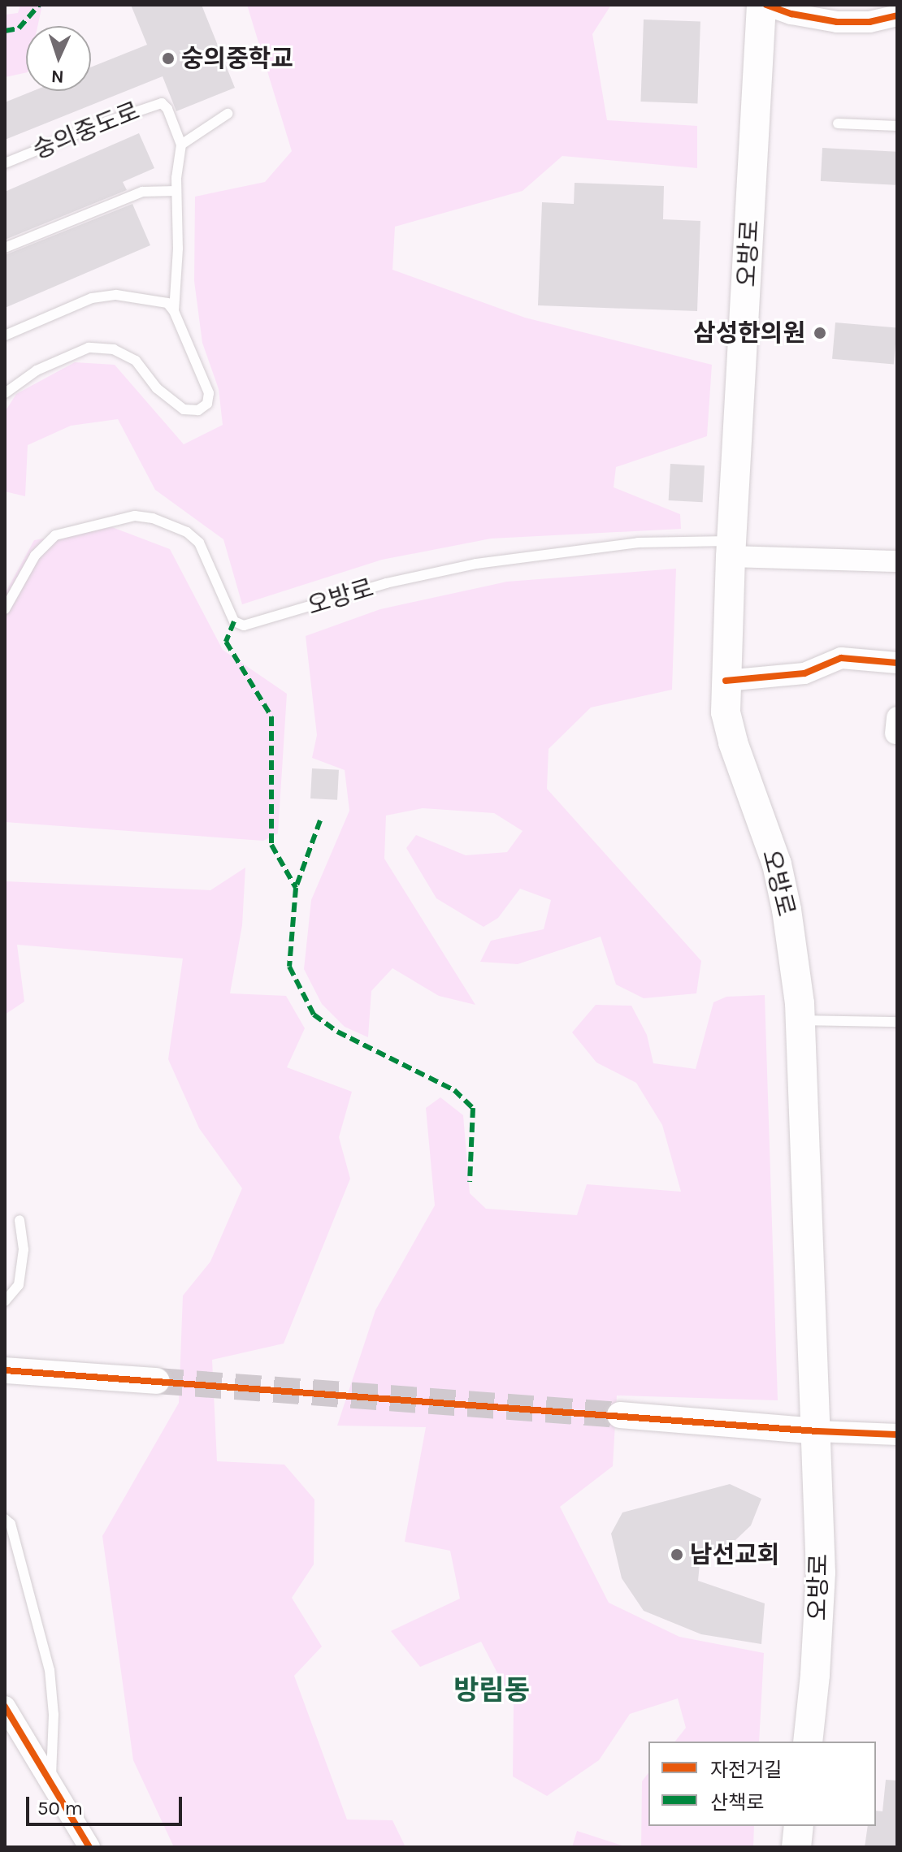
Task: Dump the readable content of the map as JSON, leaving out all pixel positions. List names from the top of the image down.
{
  "streets": {
    "main road": ["오방로"],
    "lane": ["숭의중도로"]
  },
  "districts": ["방림동"],
  "places": ["숭의중학교", "삼성한의원", "남선교회"],
  "legend": ["자전거길", "산책로"],
  "scale_bar": "50 m",
  "north": "bottom"
}
